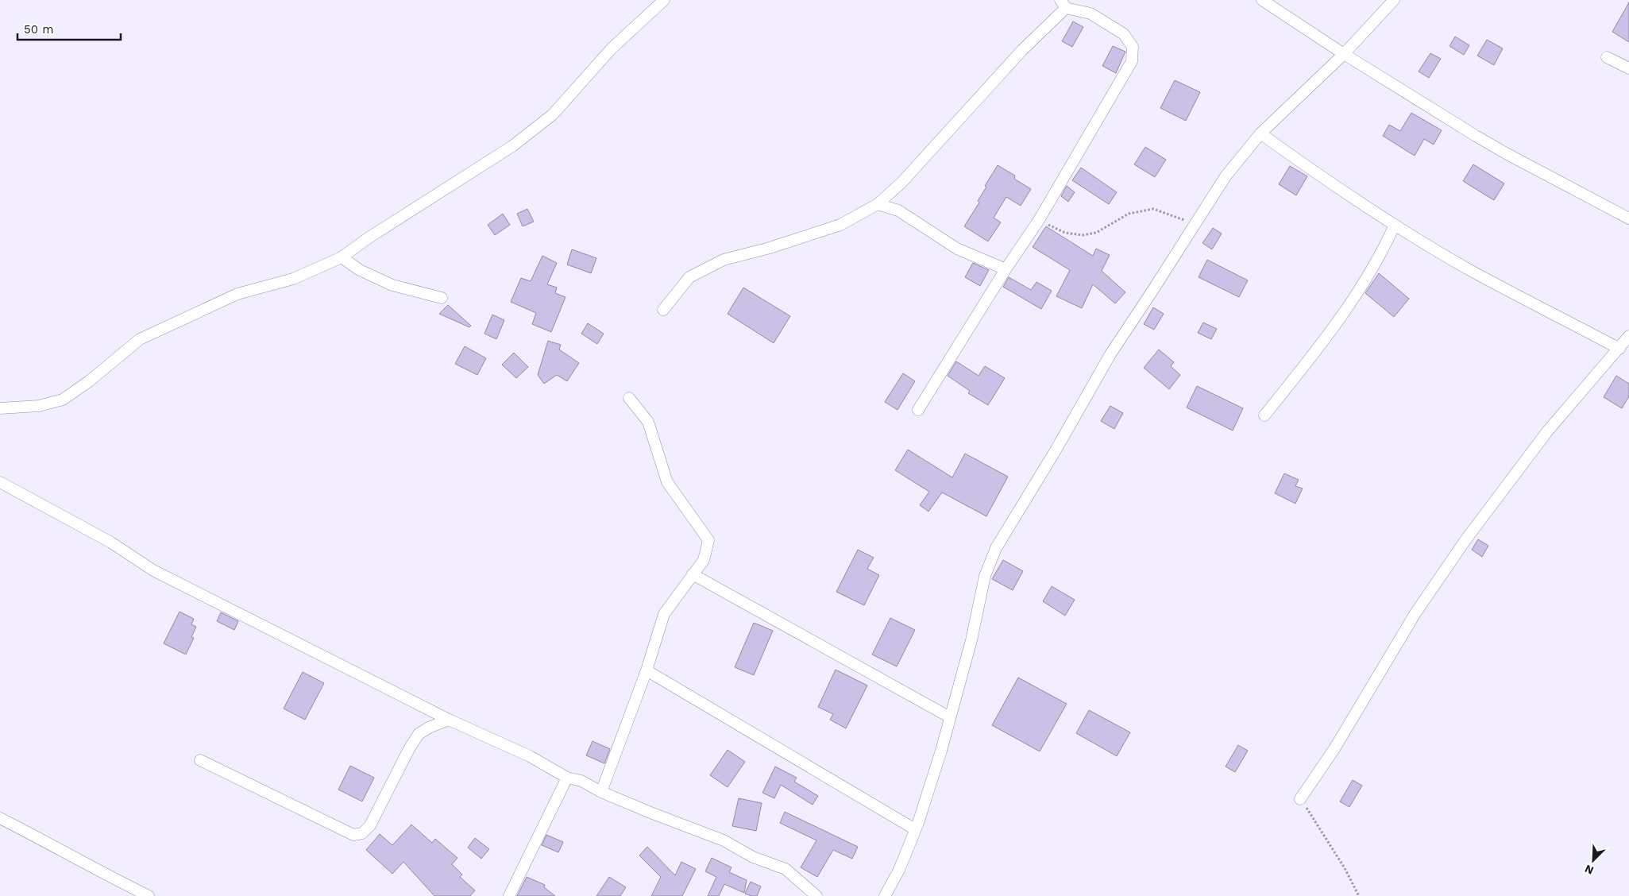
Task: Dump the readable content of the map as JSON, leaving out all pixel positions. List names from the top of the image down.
{
  "scale_bar": "50 m",
  "north": "bottom left"
}
